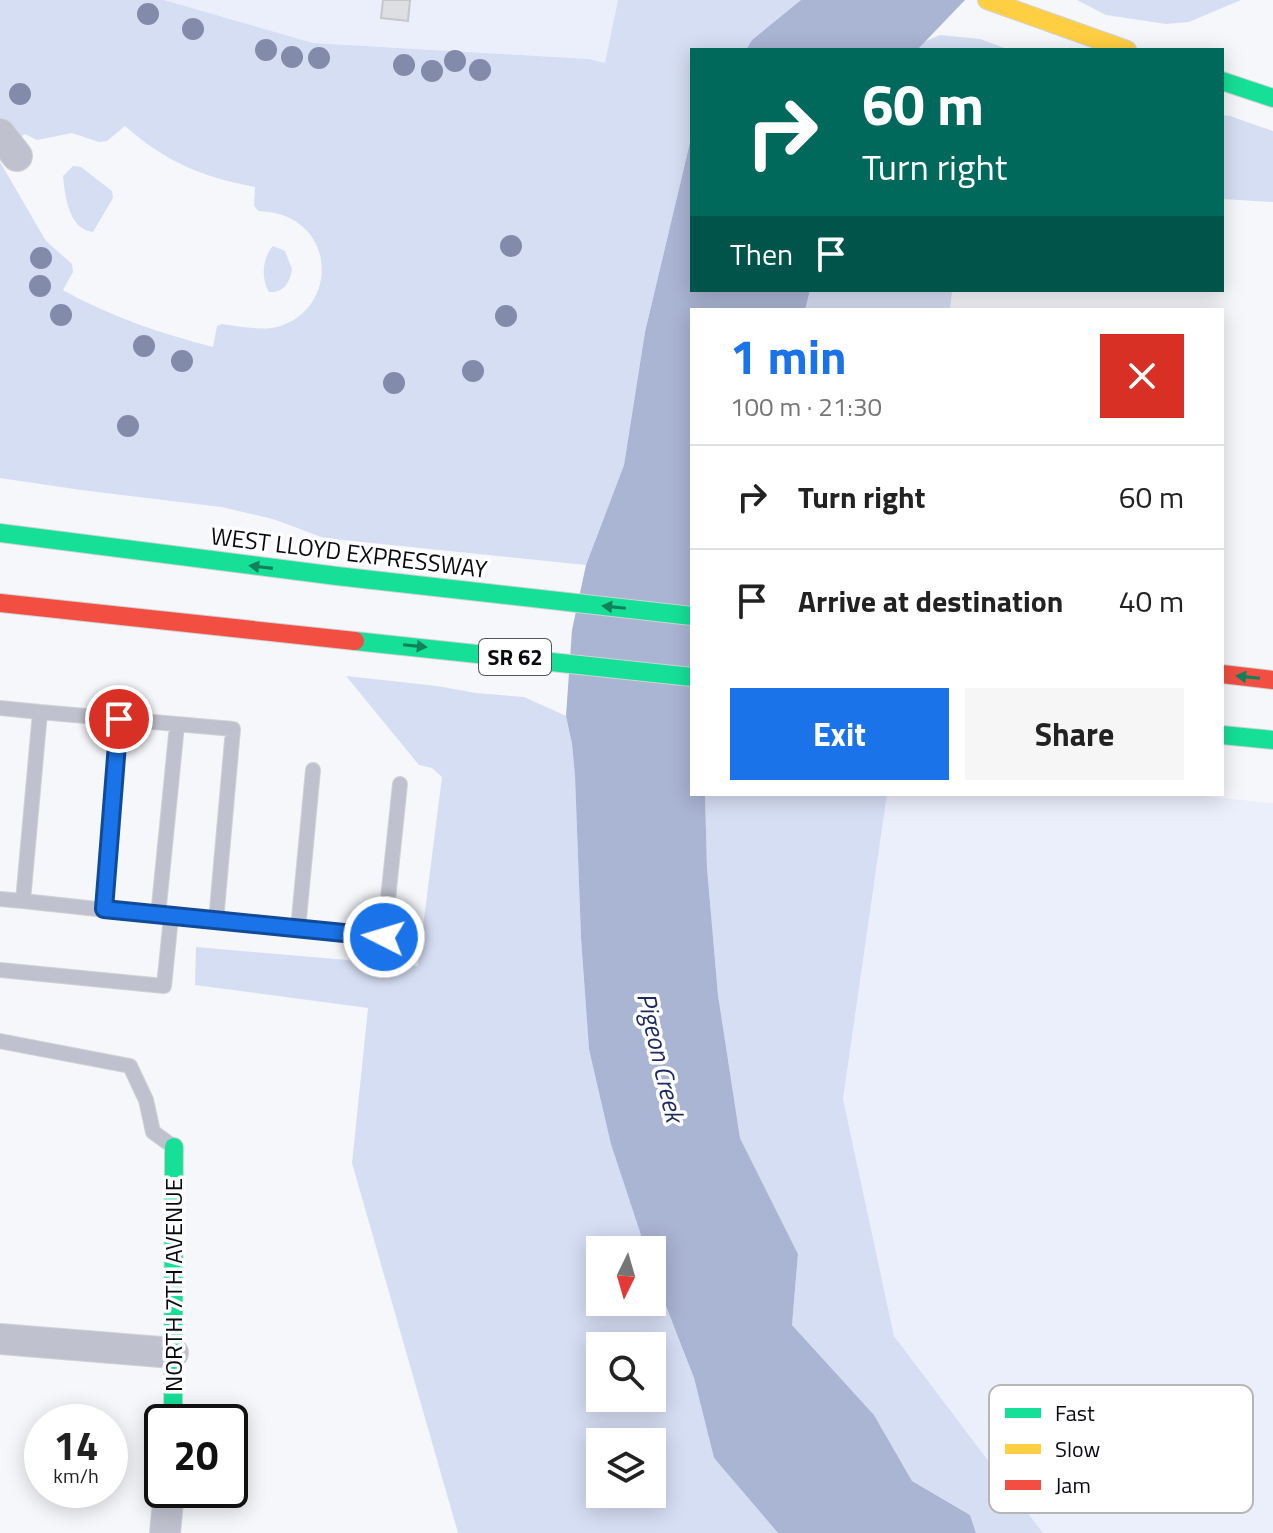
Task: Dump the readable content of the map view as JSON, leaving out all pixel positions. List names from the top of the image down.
{
  "streets": {
    "main road": ["WEST LLOYD EXPRESSWAY", "SR 62", "NORTH 7TH AVENUE"]
  },
  "water": ["Pigeon Creek"],
  "legend": ["Fast", "Slow", "Jam"],
  "north": "bottom",
  "page": {
    "turn": ["60 m", "Turn right"],
    "then": "Then",
    "heading": ["1 min", "100 m · 21:30"],
    "list": [
      {
        "name": "Turn right",
        "value": "60 m"
      },
      {
        "name": "Arrive at destination",
        "value": "40 m"
      }
    ],
    "buttons": ["Exit", "Share"],
    "speed": "14 km/h",
    "limit": "20"
  }
}
